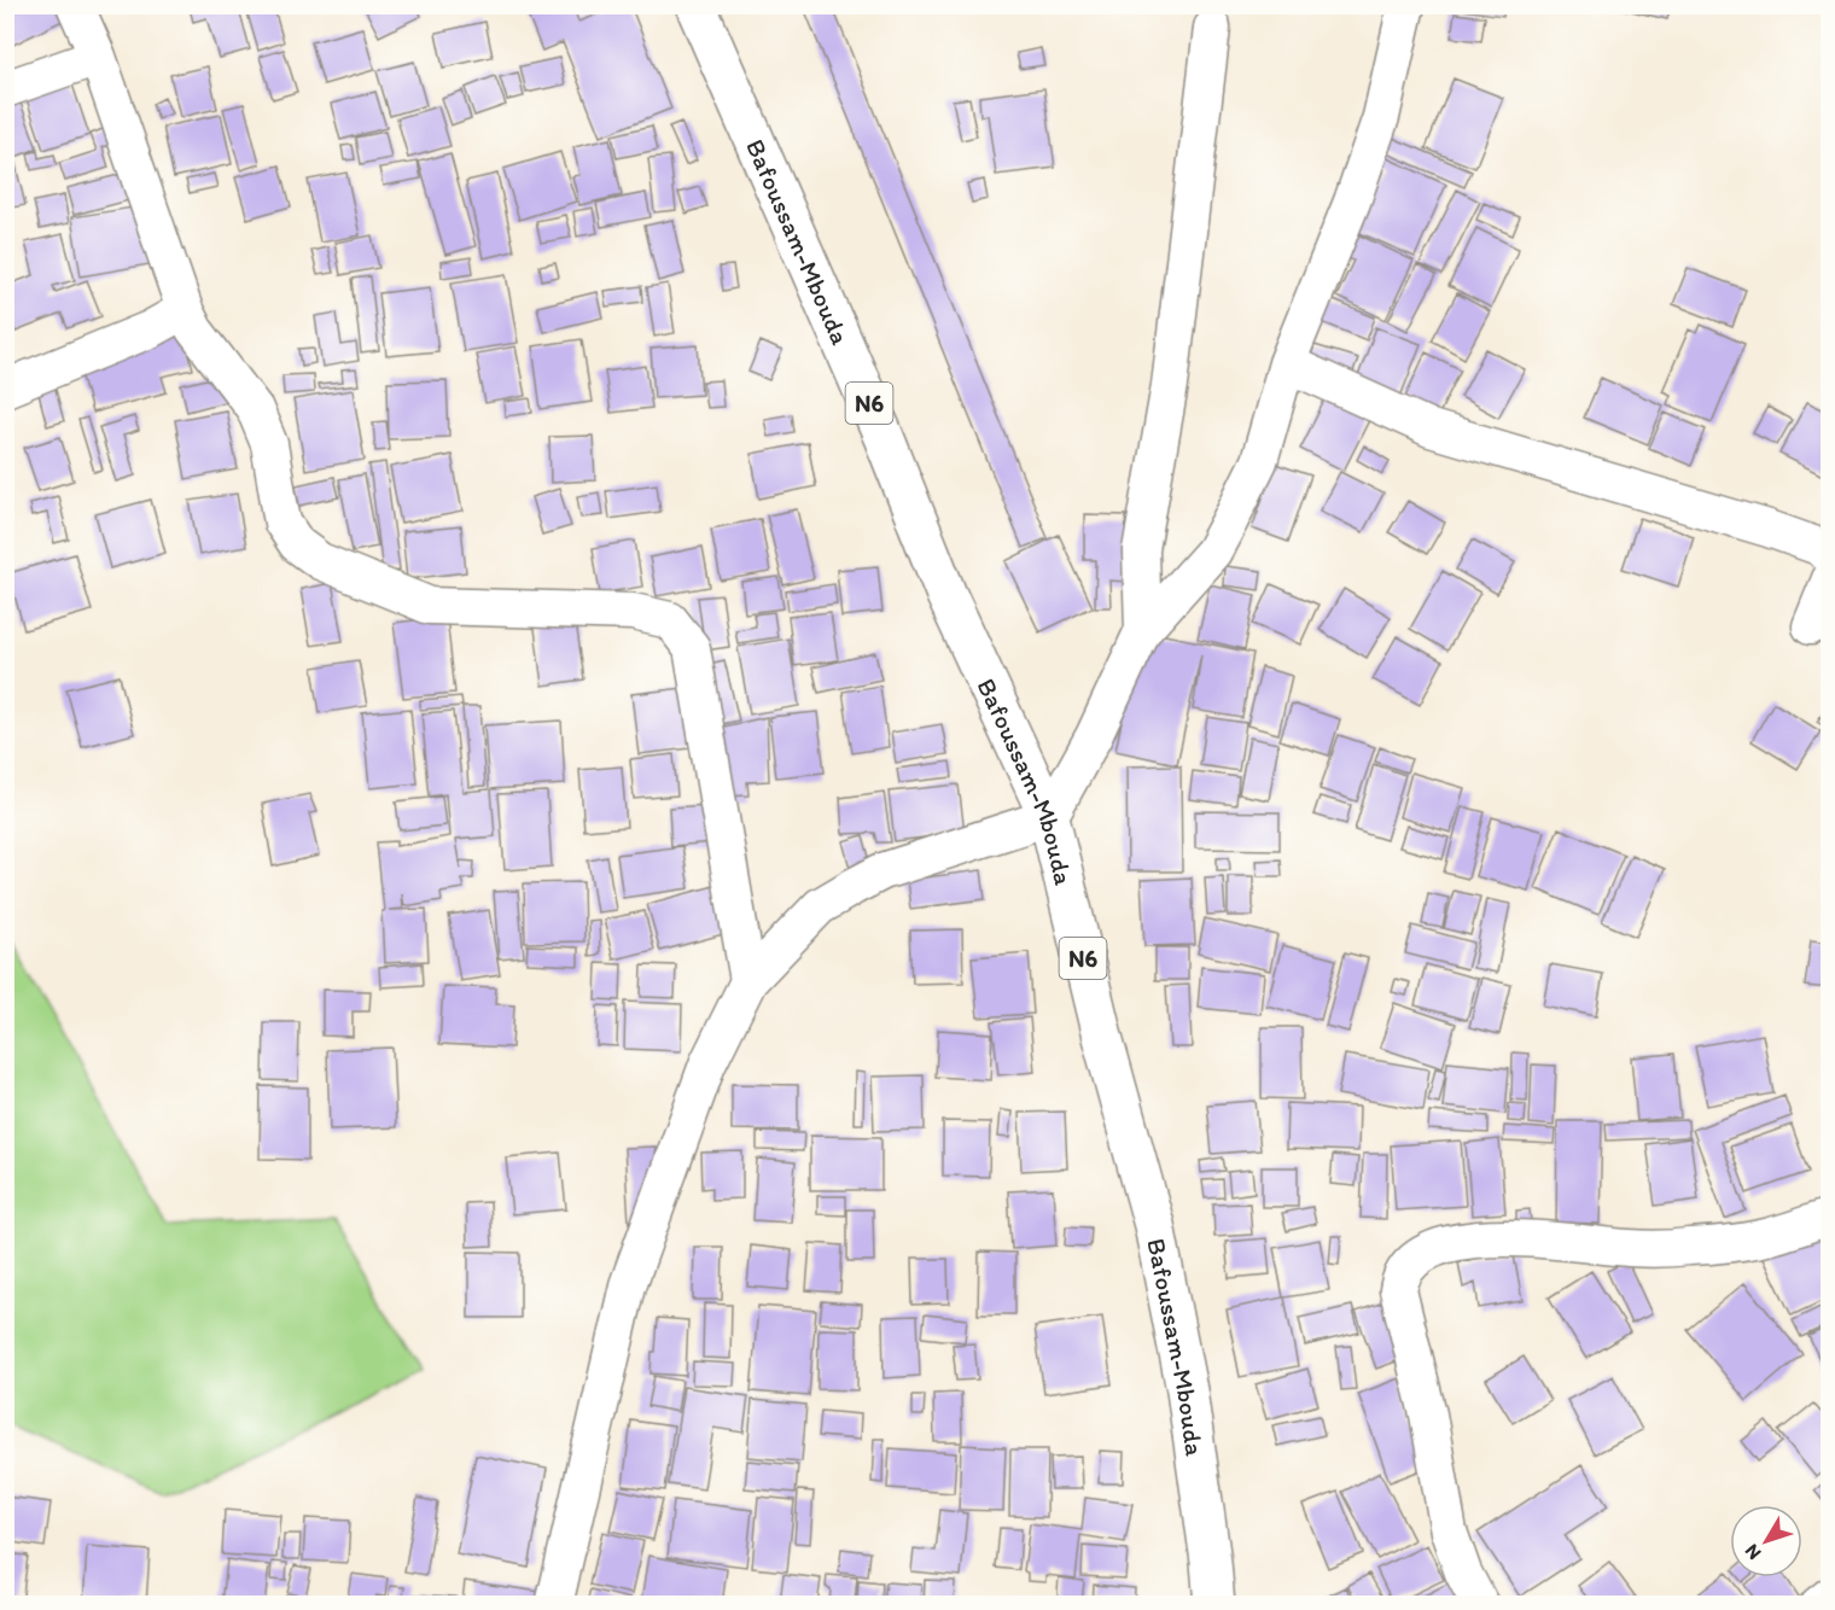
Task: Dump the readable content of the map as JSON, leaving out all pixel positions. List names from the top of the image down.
{
  "streets": {
    "highway": ["Bafoussam-Mbouda", "N6"]
  },
  "north": "bottom left"
}
